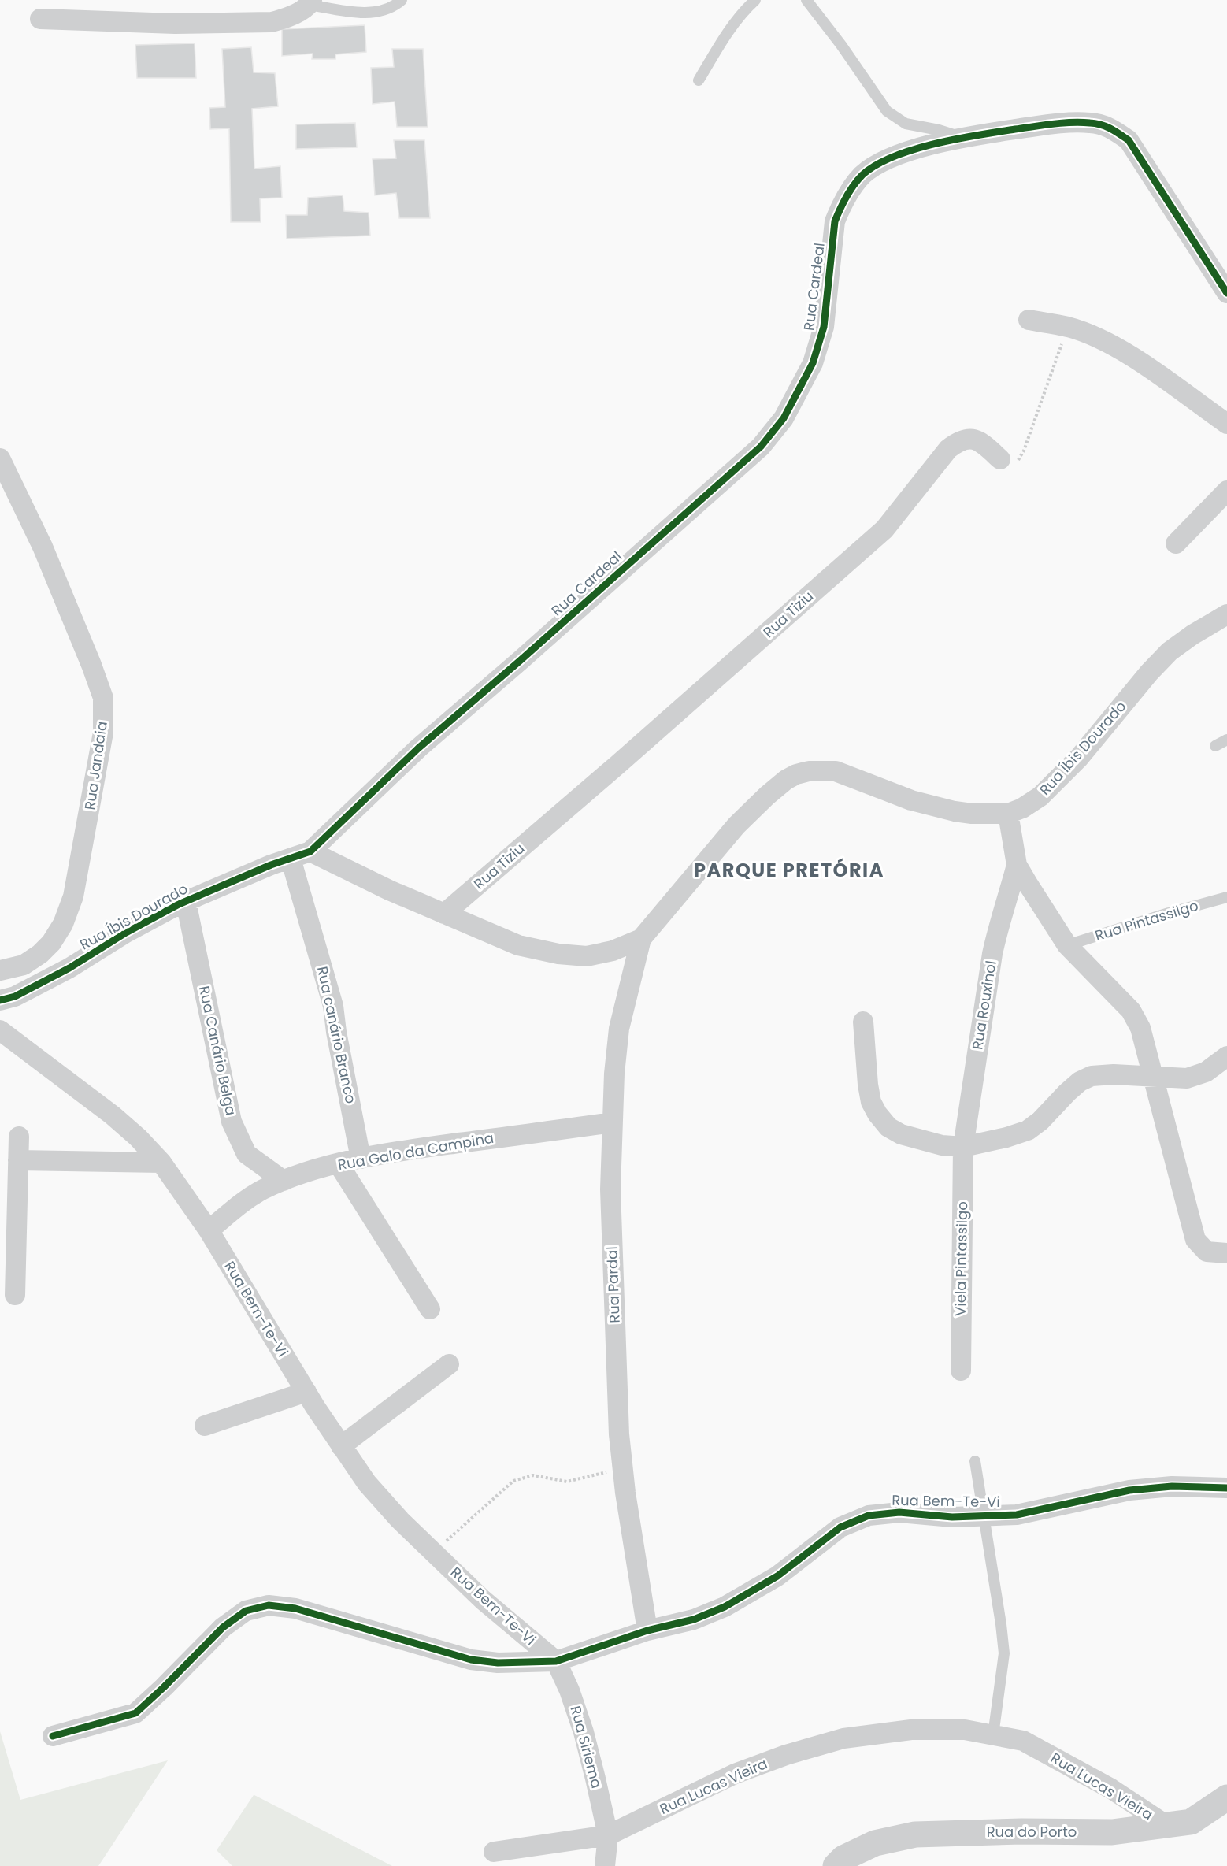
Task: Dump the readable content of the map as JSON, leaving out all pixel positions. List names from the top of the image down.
{
  "streets": {
    "street": [
      "Rua Cardeal",
      "Rua Tiziu",
      "Rua Íbis Dourado",
      "Rua Jandaia",
      "Rua Rouxinol",
      "Rua canário Branco",
      "Rua Canário Belga",
      "Rua Galo da Campina",
      "Viela Pintassilgo",
      "Rua Pardal",
      "Rua Bem-Te-Vi",
      "Rua Siriema",
      "Rua Lucas Vieira",
      "Rua do Porto"
    ],
    "lane": ["Rua Pintassilgo"]
  },
  "crossings": [
    ["Rua Cardeal", "Rua Íbis Dourado"],
    ["Rua Tiziu", "Rua Íbis Dourado"],
    ["Rua Íbis Dourado", "Rua canário Branco"],
    ["Rua Íbis Dourado", "Rua Canário Belga"],
    ["Rua Íbis Dourado", "Rua Pardal"],
    ["Rua Rouxinol", "Viela Pintassilgo"],
    ["Rua canário Branco", "Rua Galo da Campina"],
    ["Rua Canário Belga", "Rua Galo da Campina"],
    ["Rua Galo da Campina", "Rua Pardal"],
    ["Rua Galo da Campina", "Rua Bem-Te-Vi"],
    ["Rua Pardal", "Rua Bem-Te-Vi"],
    ["Rua Bem-Te-Vi", "Rua Siriema"],
    ["Rua Siriema", "Rua Lucas Vieira"],
    ["Rua Lucas Vieira", "Rua do Porto"]
  ],
  "districts": ["PARQUE PRETÓRIA"]
}
